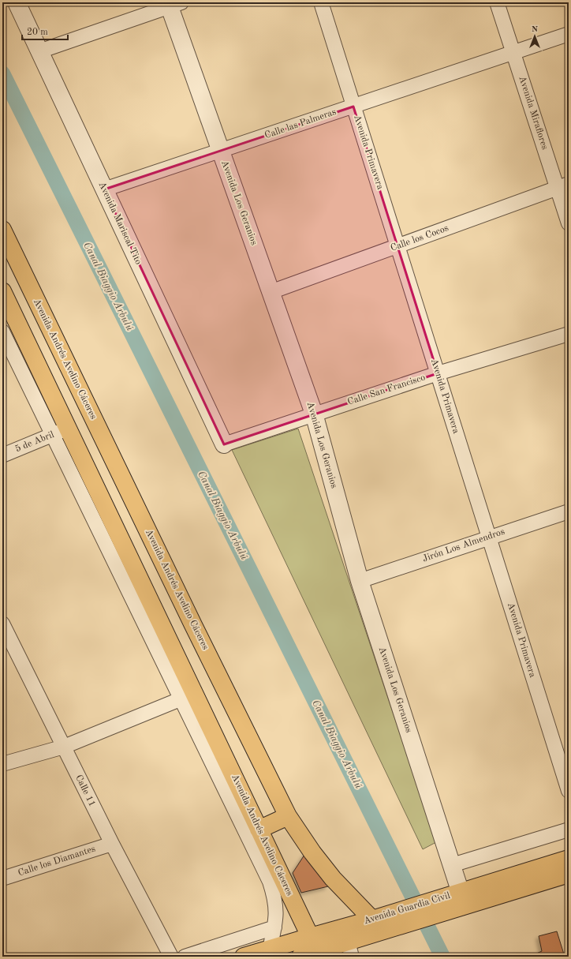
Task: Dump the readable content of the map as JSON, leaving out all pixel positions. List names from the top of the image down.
{
  "streets": {
    "main road": ["Avenida Andrés Avelino Cáceres", "Avenida Guardia Civil"],
    "street": [
      "Avenida Miraflores",
      "Calle las Palmeras",
      "Avenida Primavera",
      "Avenida Los Geranios",
      "Avenida Mariscal Tito",
      "Calle los Cocos",
      "Calle San Francisco",
      "5 de Abril",
      "Jirón Los Almendros",
      "Calle 11",
      "Calle los Diamantes"
    ]
  },
  "crossings": [
    ["Avenida Miraflores", "Calle las Palmeras"],
    ["Avenida Miraflores", "Calle los Cocos"],
    ["Calle las Palmeras", "Avenida Primavera"],
    ["Calle las Palmeras", "Avenida Los Geranios"],
    ["Calle las Palmeras", "Avenida Mariscal Tito"],
    ["Avenida Primavera", "Calle los Cocos"],
    ["Avenida Primavera", "Calle San Francisco"],
    ["Avenida Primavera", "Jirón Los Almendros"],
    ["Avenida Los Geranios", "Calle los Cocos"],
    ["Avenida Los Geranios", "Calle San Francisco"],
    ["Avenida Los Geranios", "Jirón Los Almendros"],
    ["Avenida Los Geranios", "Avenida Guardia Civil"],
    ["Avenida Mariscal Tito", "Calle San Francisco"],
    ["Avenida Andrés Avelino Cáceres", "5 de Abril"],
    ["Avenida Andrés Avelino Cáceres", "Avenida Guardia Civil"],
    ["Calle 11", "Calle los Diamantes"]
  ],
  "water": ["Canal Biaggio Arbulú"],
  "scale_bar": "20 m",
  "north": "top"
}
